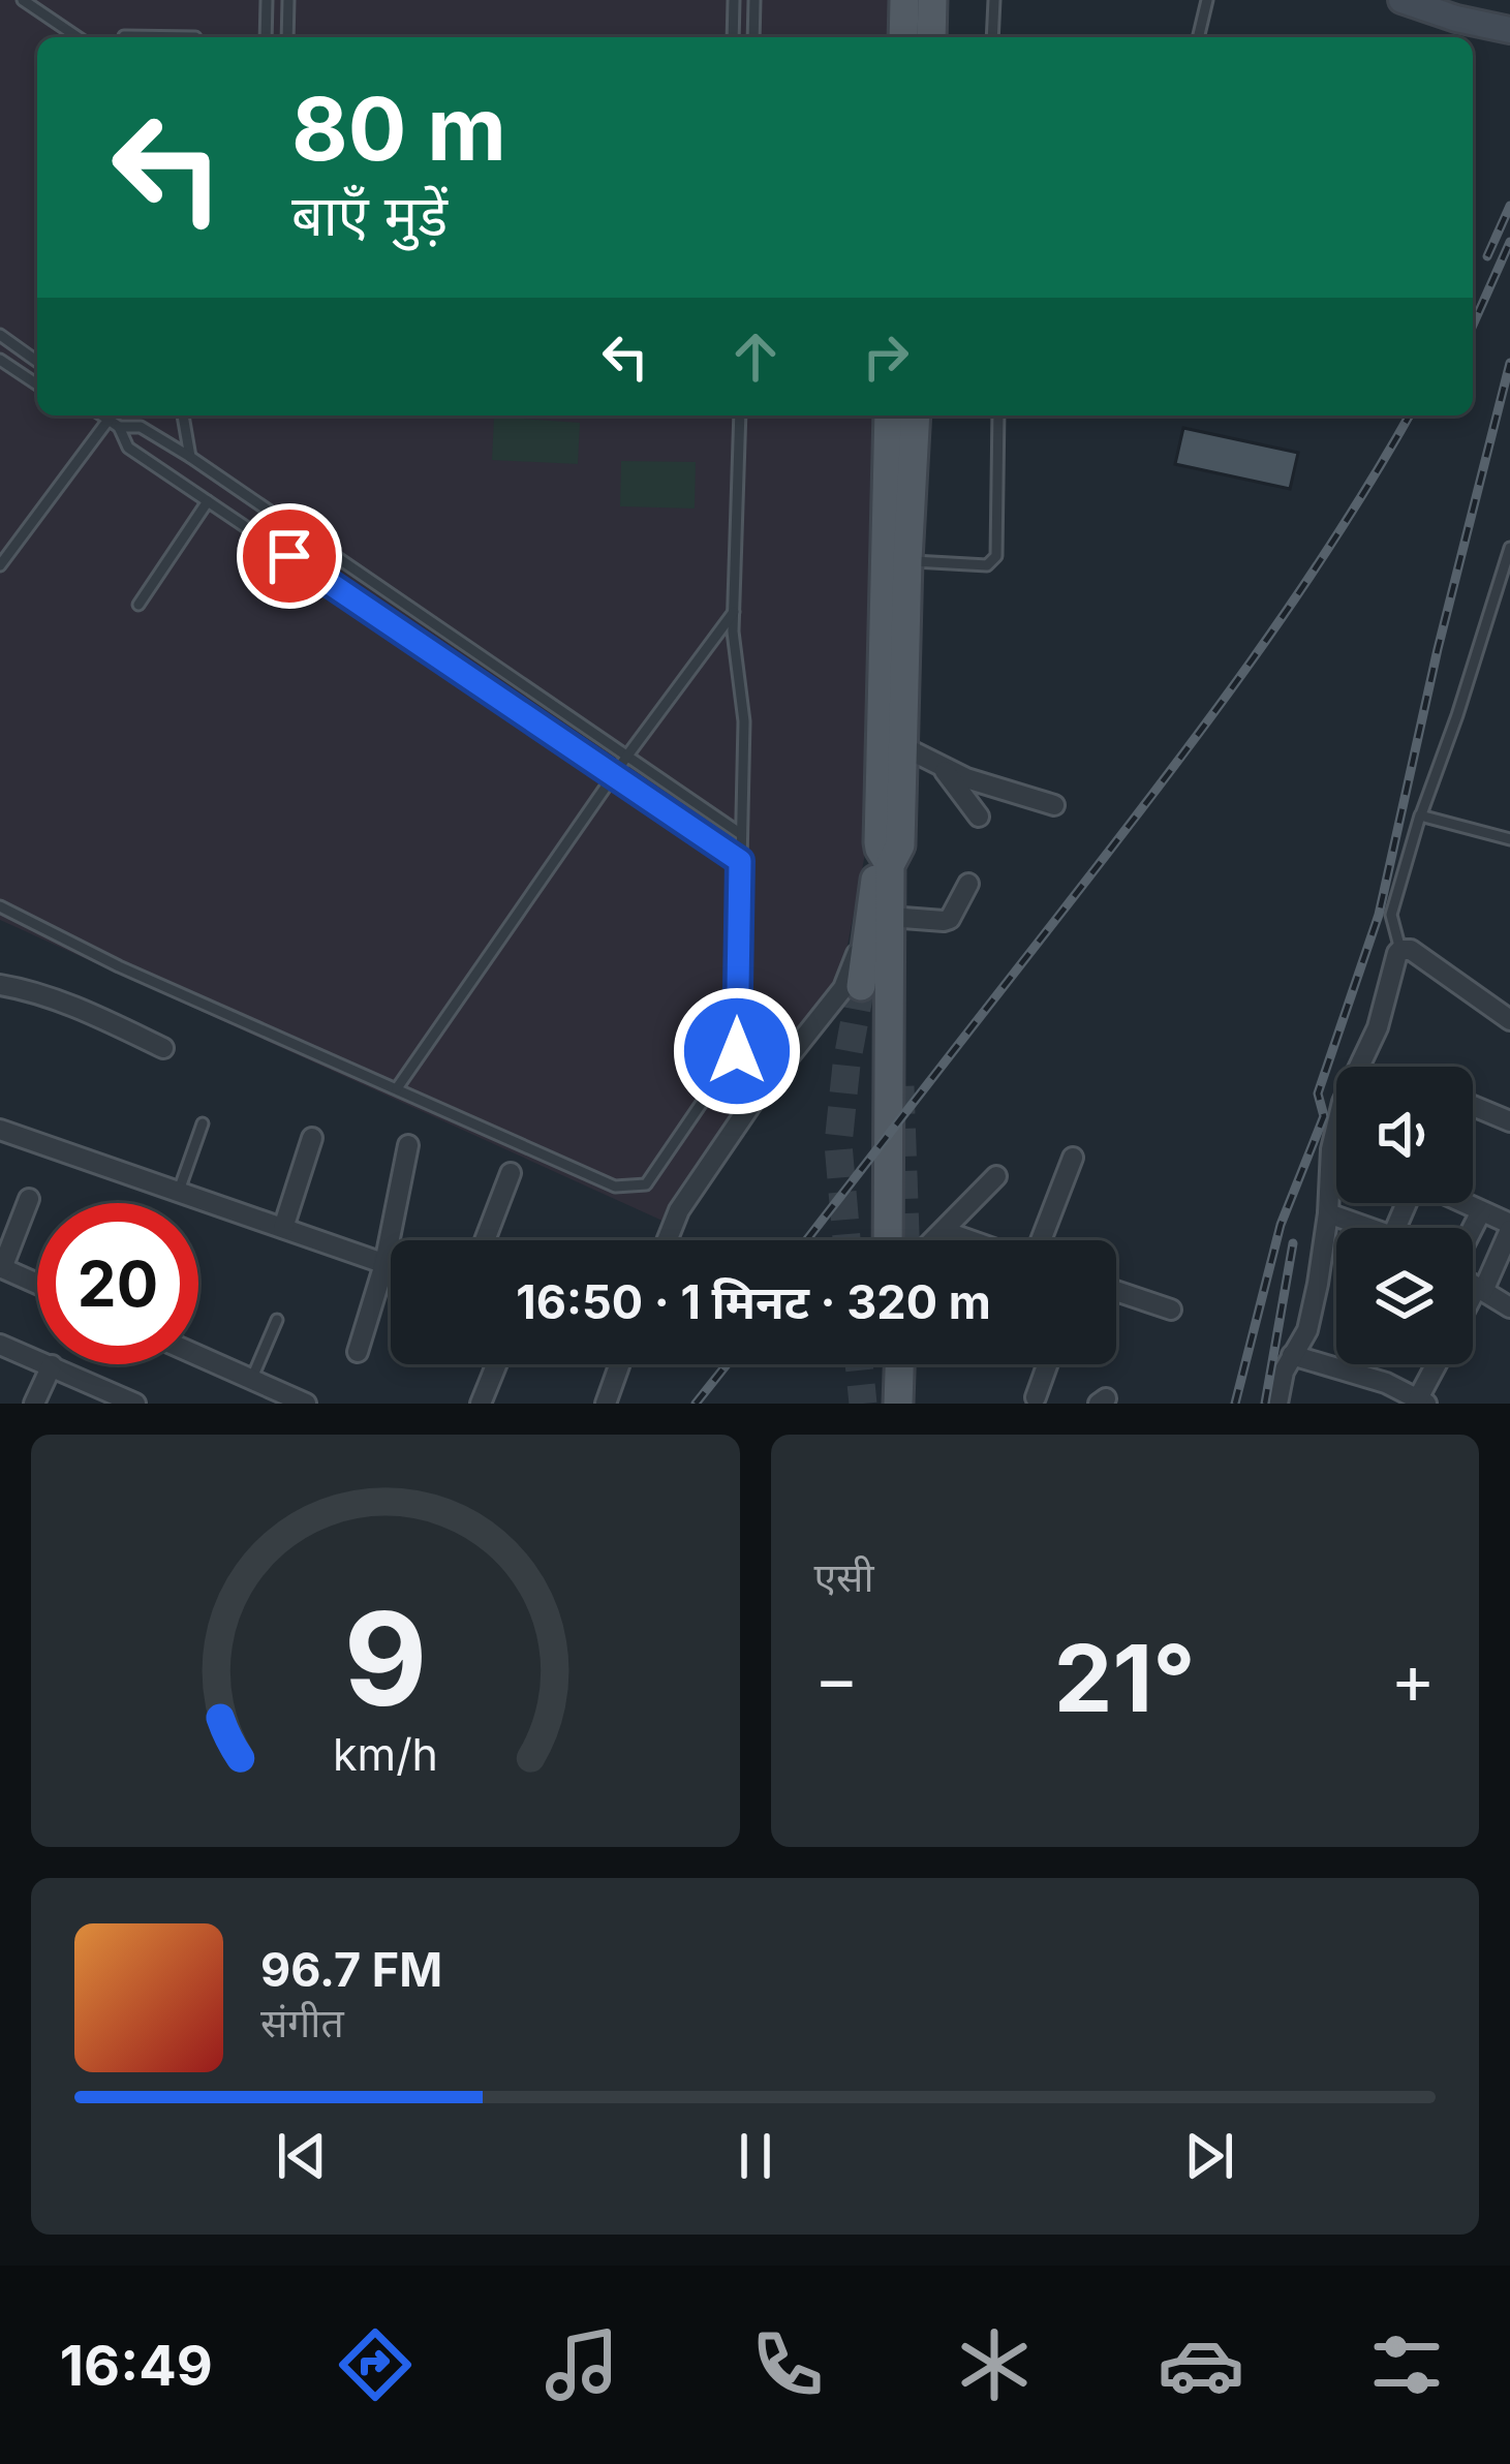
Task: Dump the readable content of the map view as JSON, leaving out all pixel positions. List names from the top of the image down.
{
  "page": {
    "turn": ["80 m", "बाएँ मुड़ें"],
    "limit": "20",
    "trip": "16:50 · 1 मिनट · 320 m",
    "tile": "एसी",
    "heat": ["−", "21°", "+"],
    "song": ["96.7 FM", "संगीत"],
    "tabs": "16:49",
    "gauge": ["9", "km/h"]
  }
}
